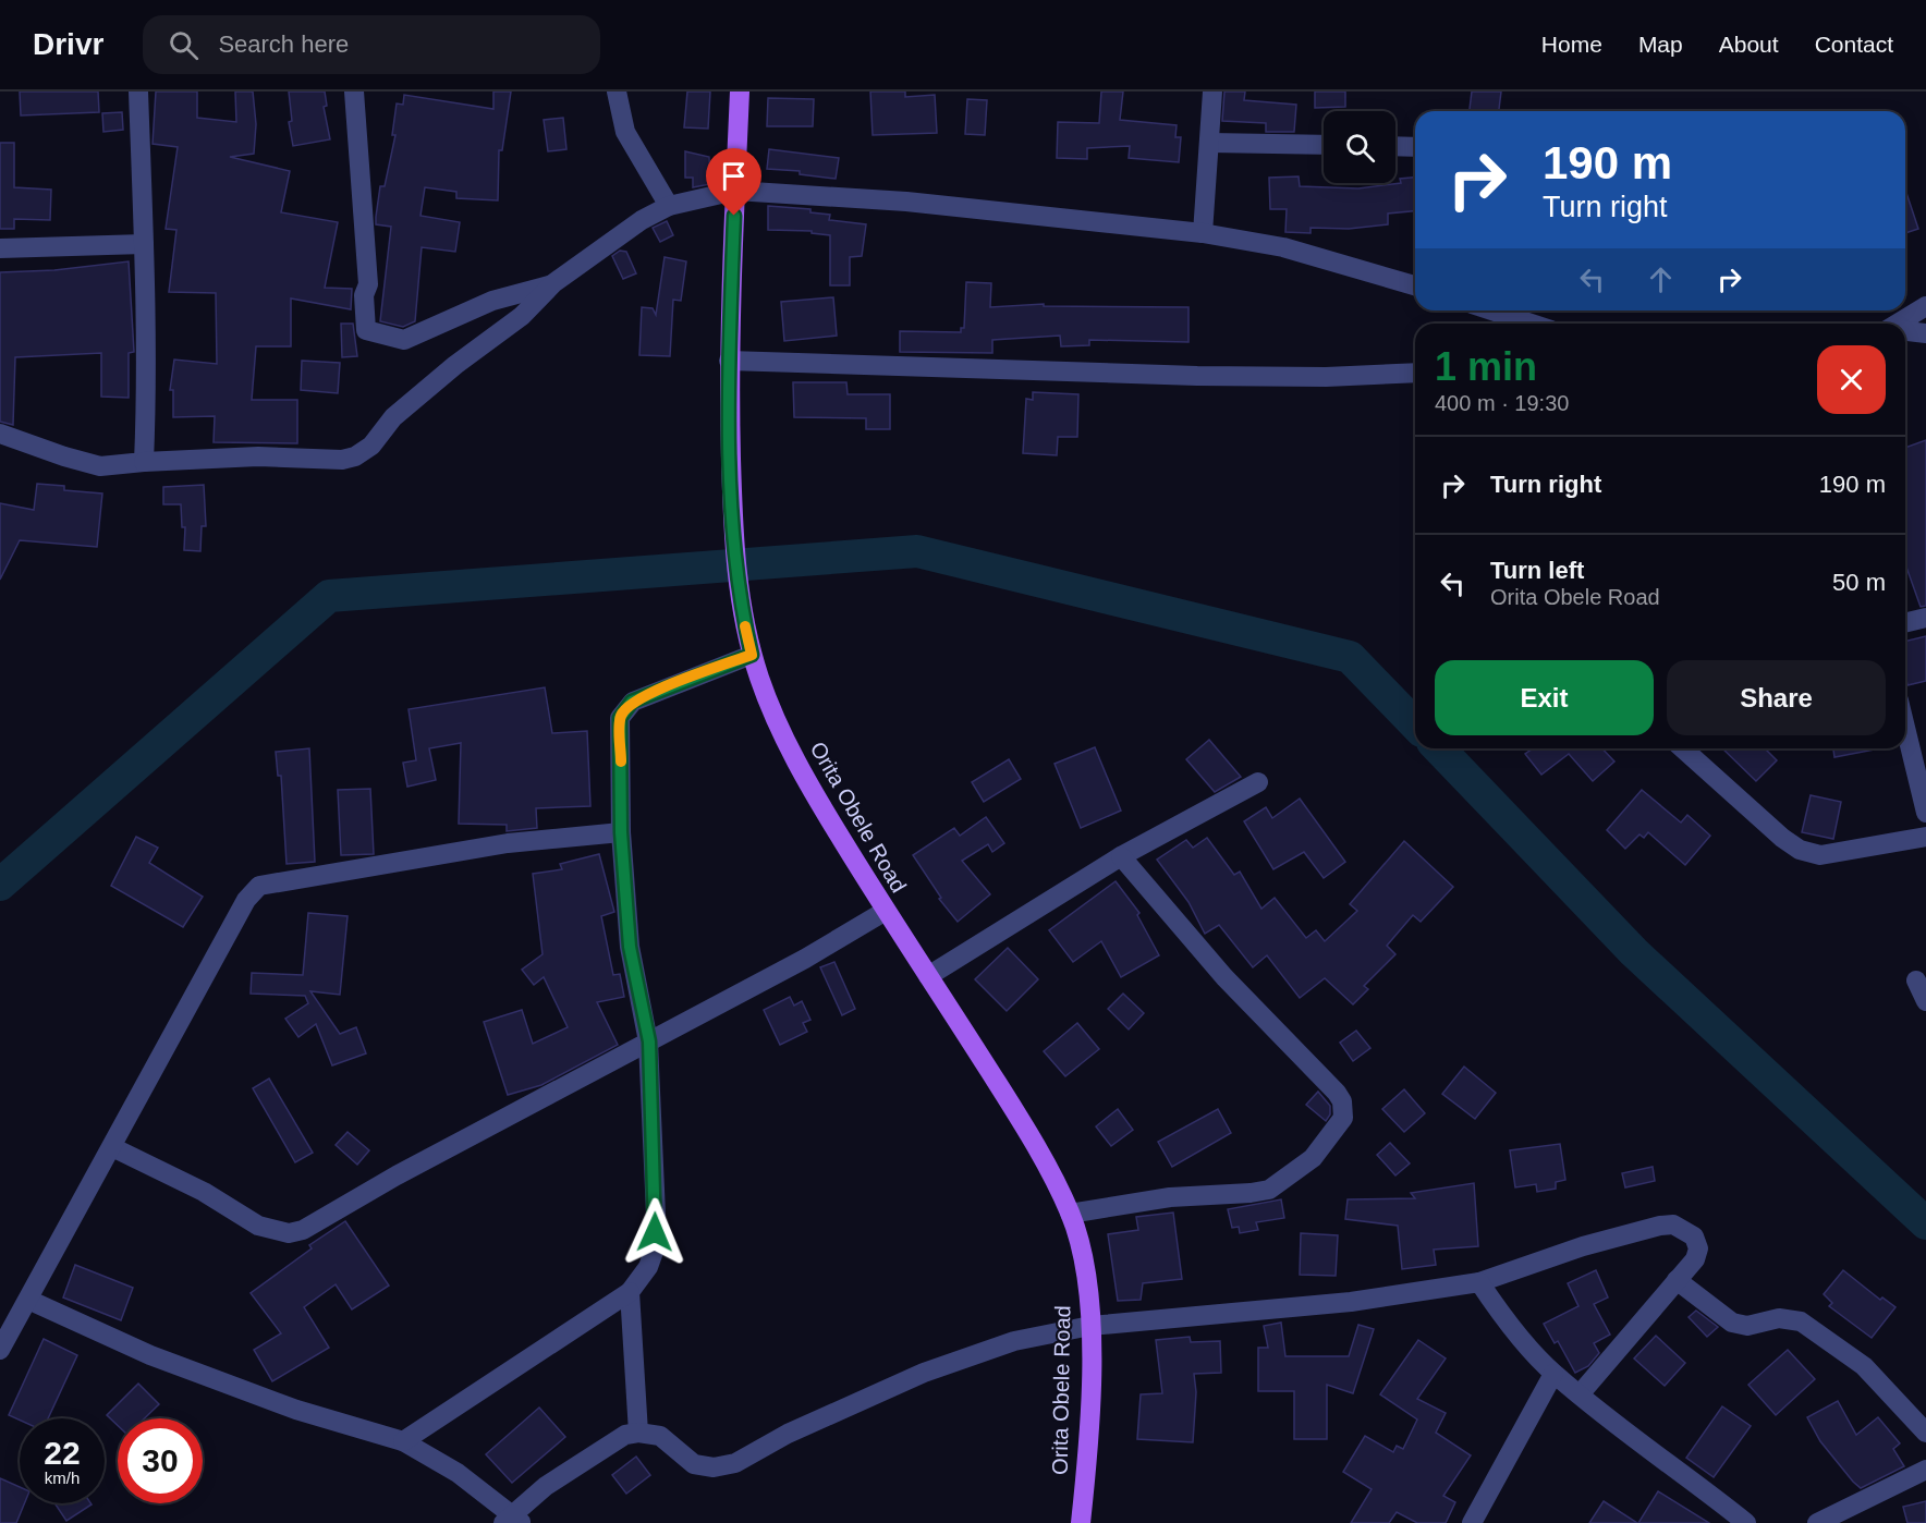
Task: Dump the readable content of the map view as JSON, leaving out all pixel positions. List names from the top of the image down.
{
  "streets": {
    "main road": ["Orita Obele Road"]
  },
  "page": {
    "header": "Drivr",
    "search": "Search here",
    "nav": [
      "Home",
      "Map",
      "About",
      "Contact"
    ],
    "turn": ["190 m", "Turn right"],
    "heading": ["1 min", "400 m · 19:30"],
    "list": [
      {
        "name": "Turn right",
        "value": "190 m"
      },
      {
        "name": "Turn left",
        "note": "Orita Obele Road",
        "value": "50 m"
      }
    ],
    "buttons": ["Exit", "Share"],
    "speed": "22 km/h",
    "limit": "30"
  }
}
